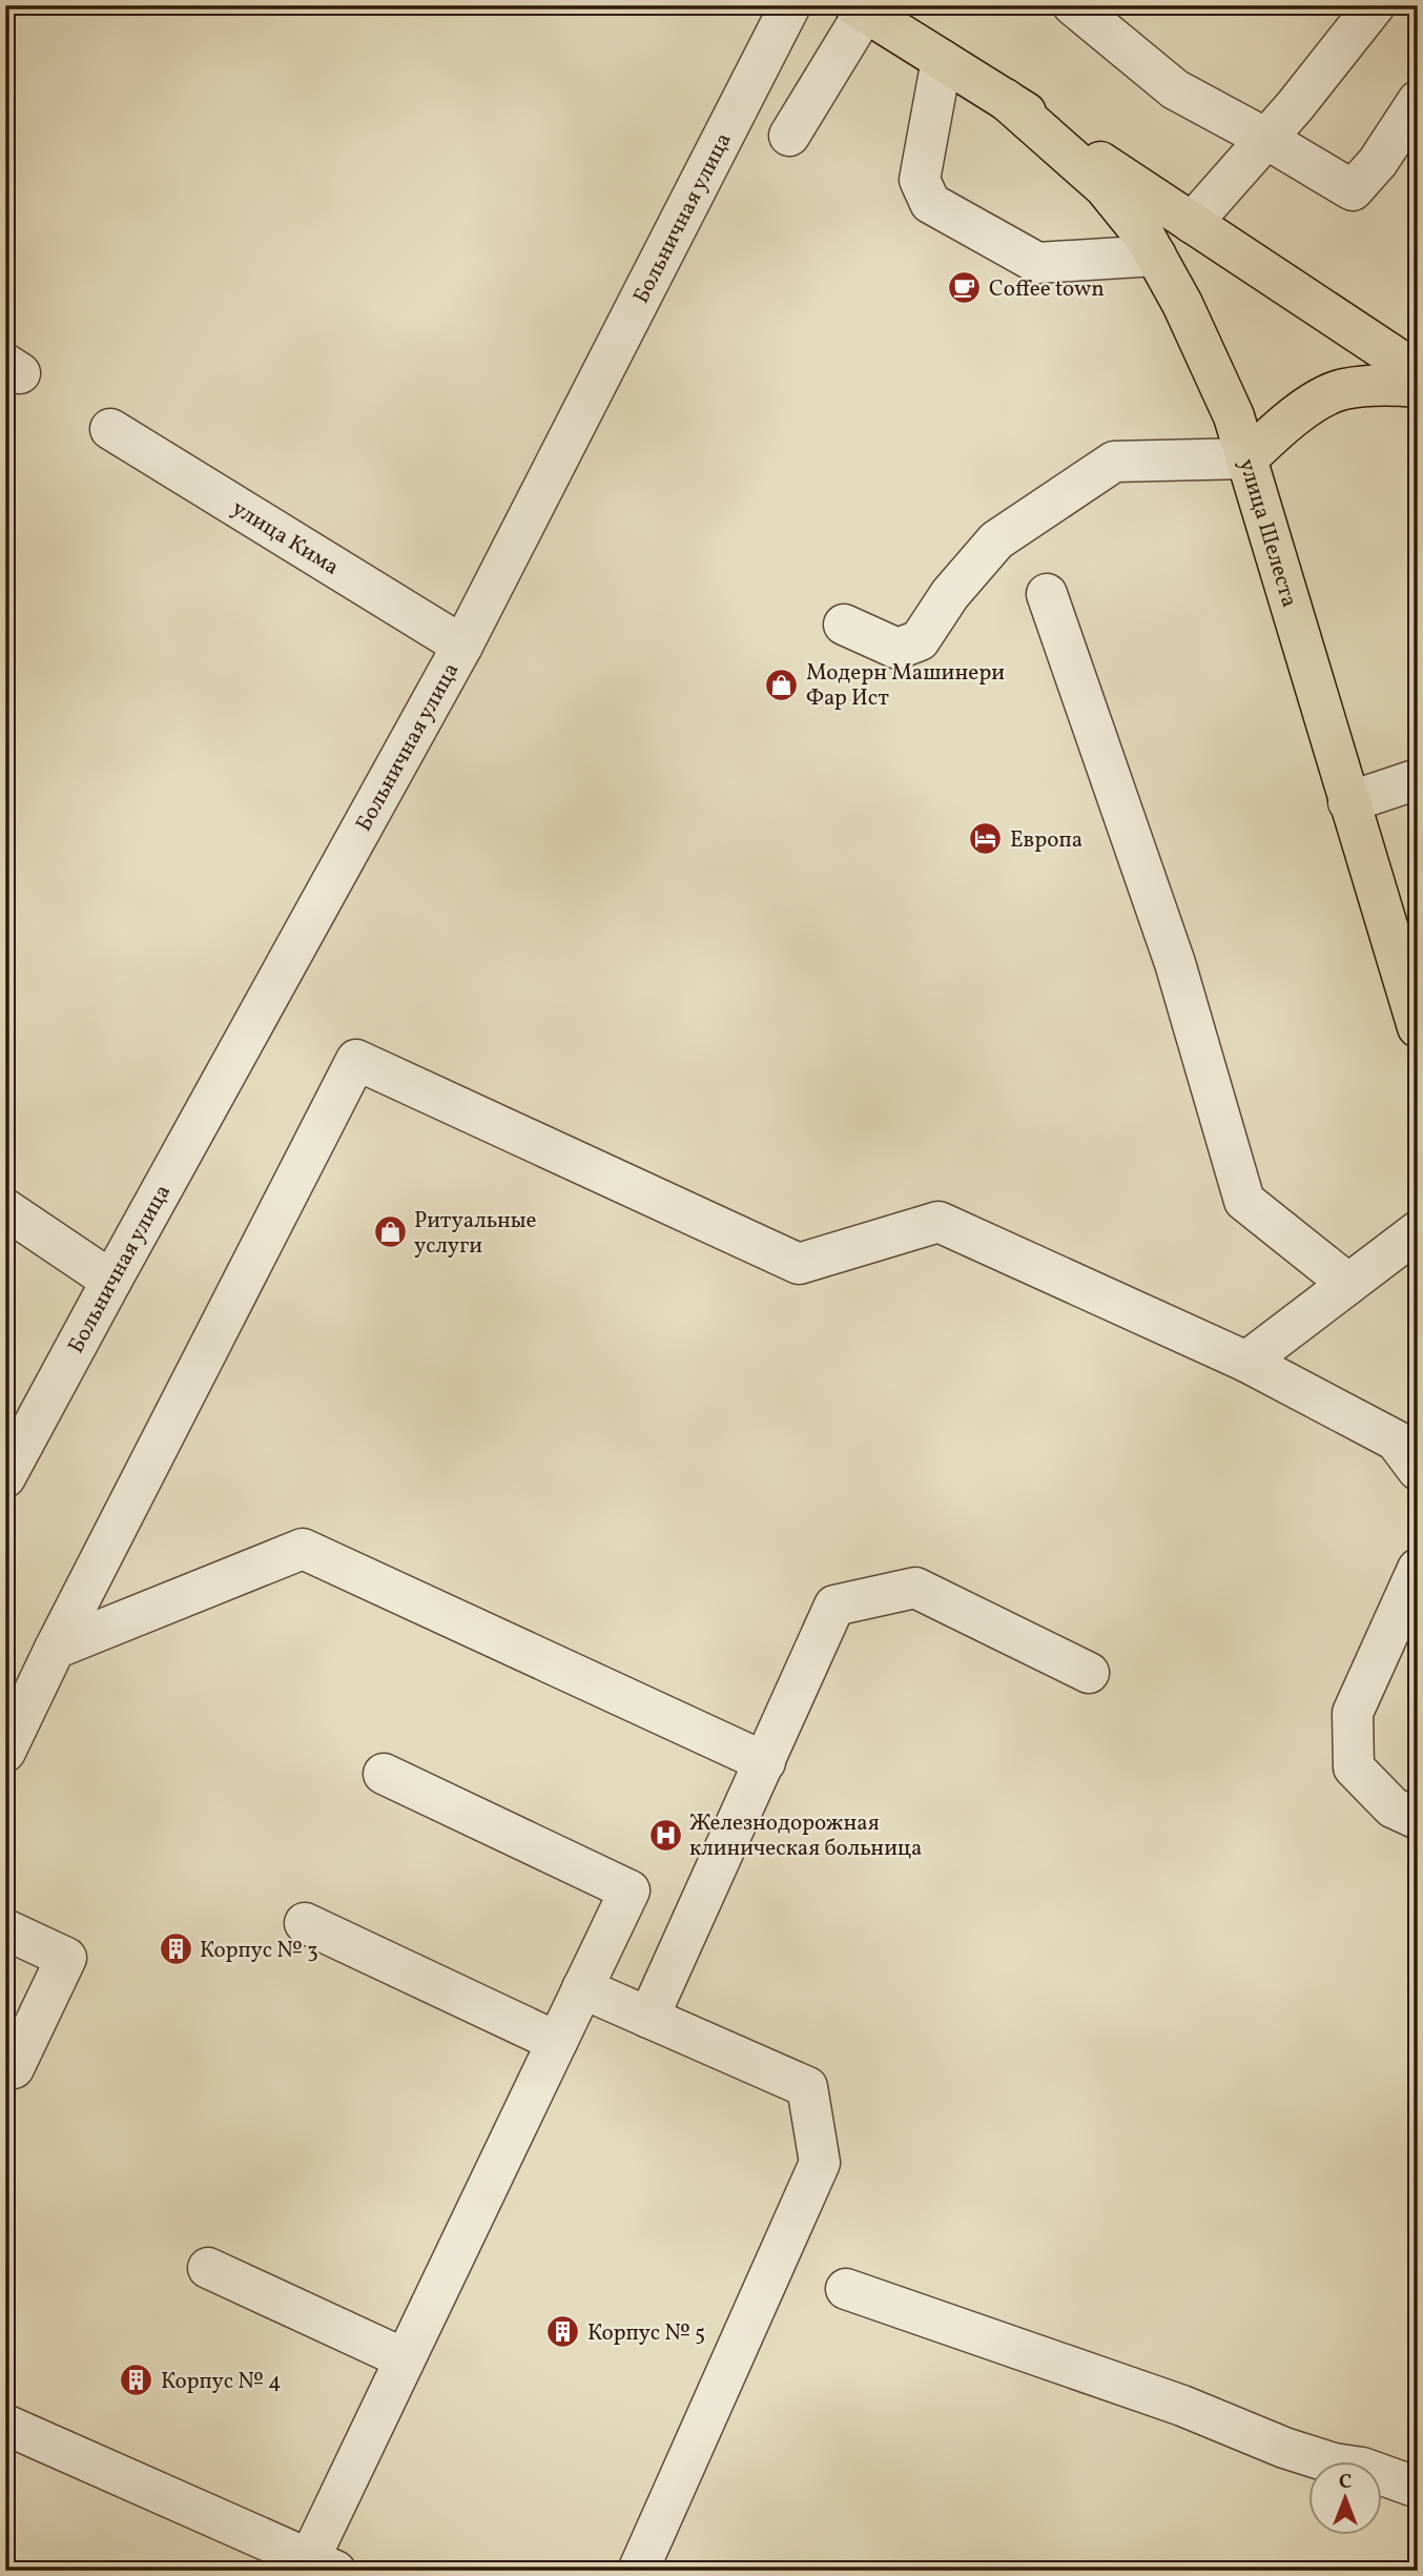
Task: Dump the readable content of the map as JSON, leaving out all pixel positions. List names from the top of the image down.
{
  "streets": {
    "main road": ["улица Шелеста"],
    "street": ["Больничная улица", "улица Кима"]
  },
  "crossings": [
    ["Больничная улица", "улица Кима"]
  ],
  "places": {
    "cafe": ["Coffee town"],
    "shop": ["Модерн Машинери Фар Ист", "Ритуальные услуги"],
    "hotel": ["Европа"],
    "hospital": ["Железнодорожная клиническая больница"],
    "building": ["Корпус № 3", "Корпус № 5", "Корпус № 4"]
  },
  "north": "top"
}
